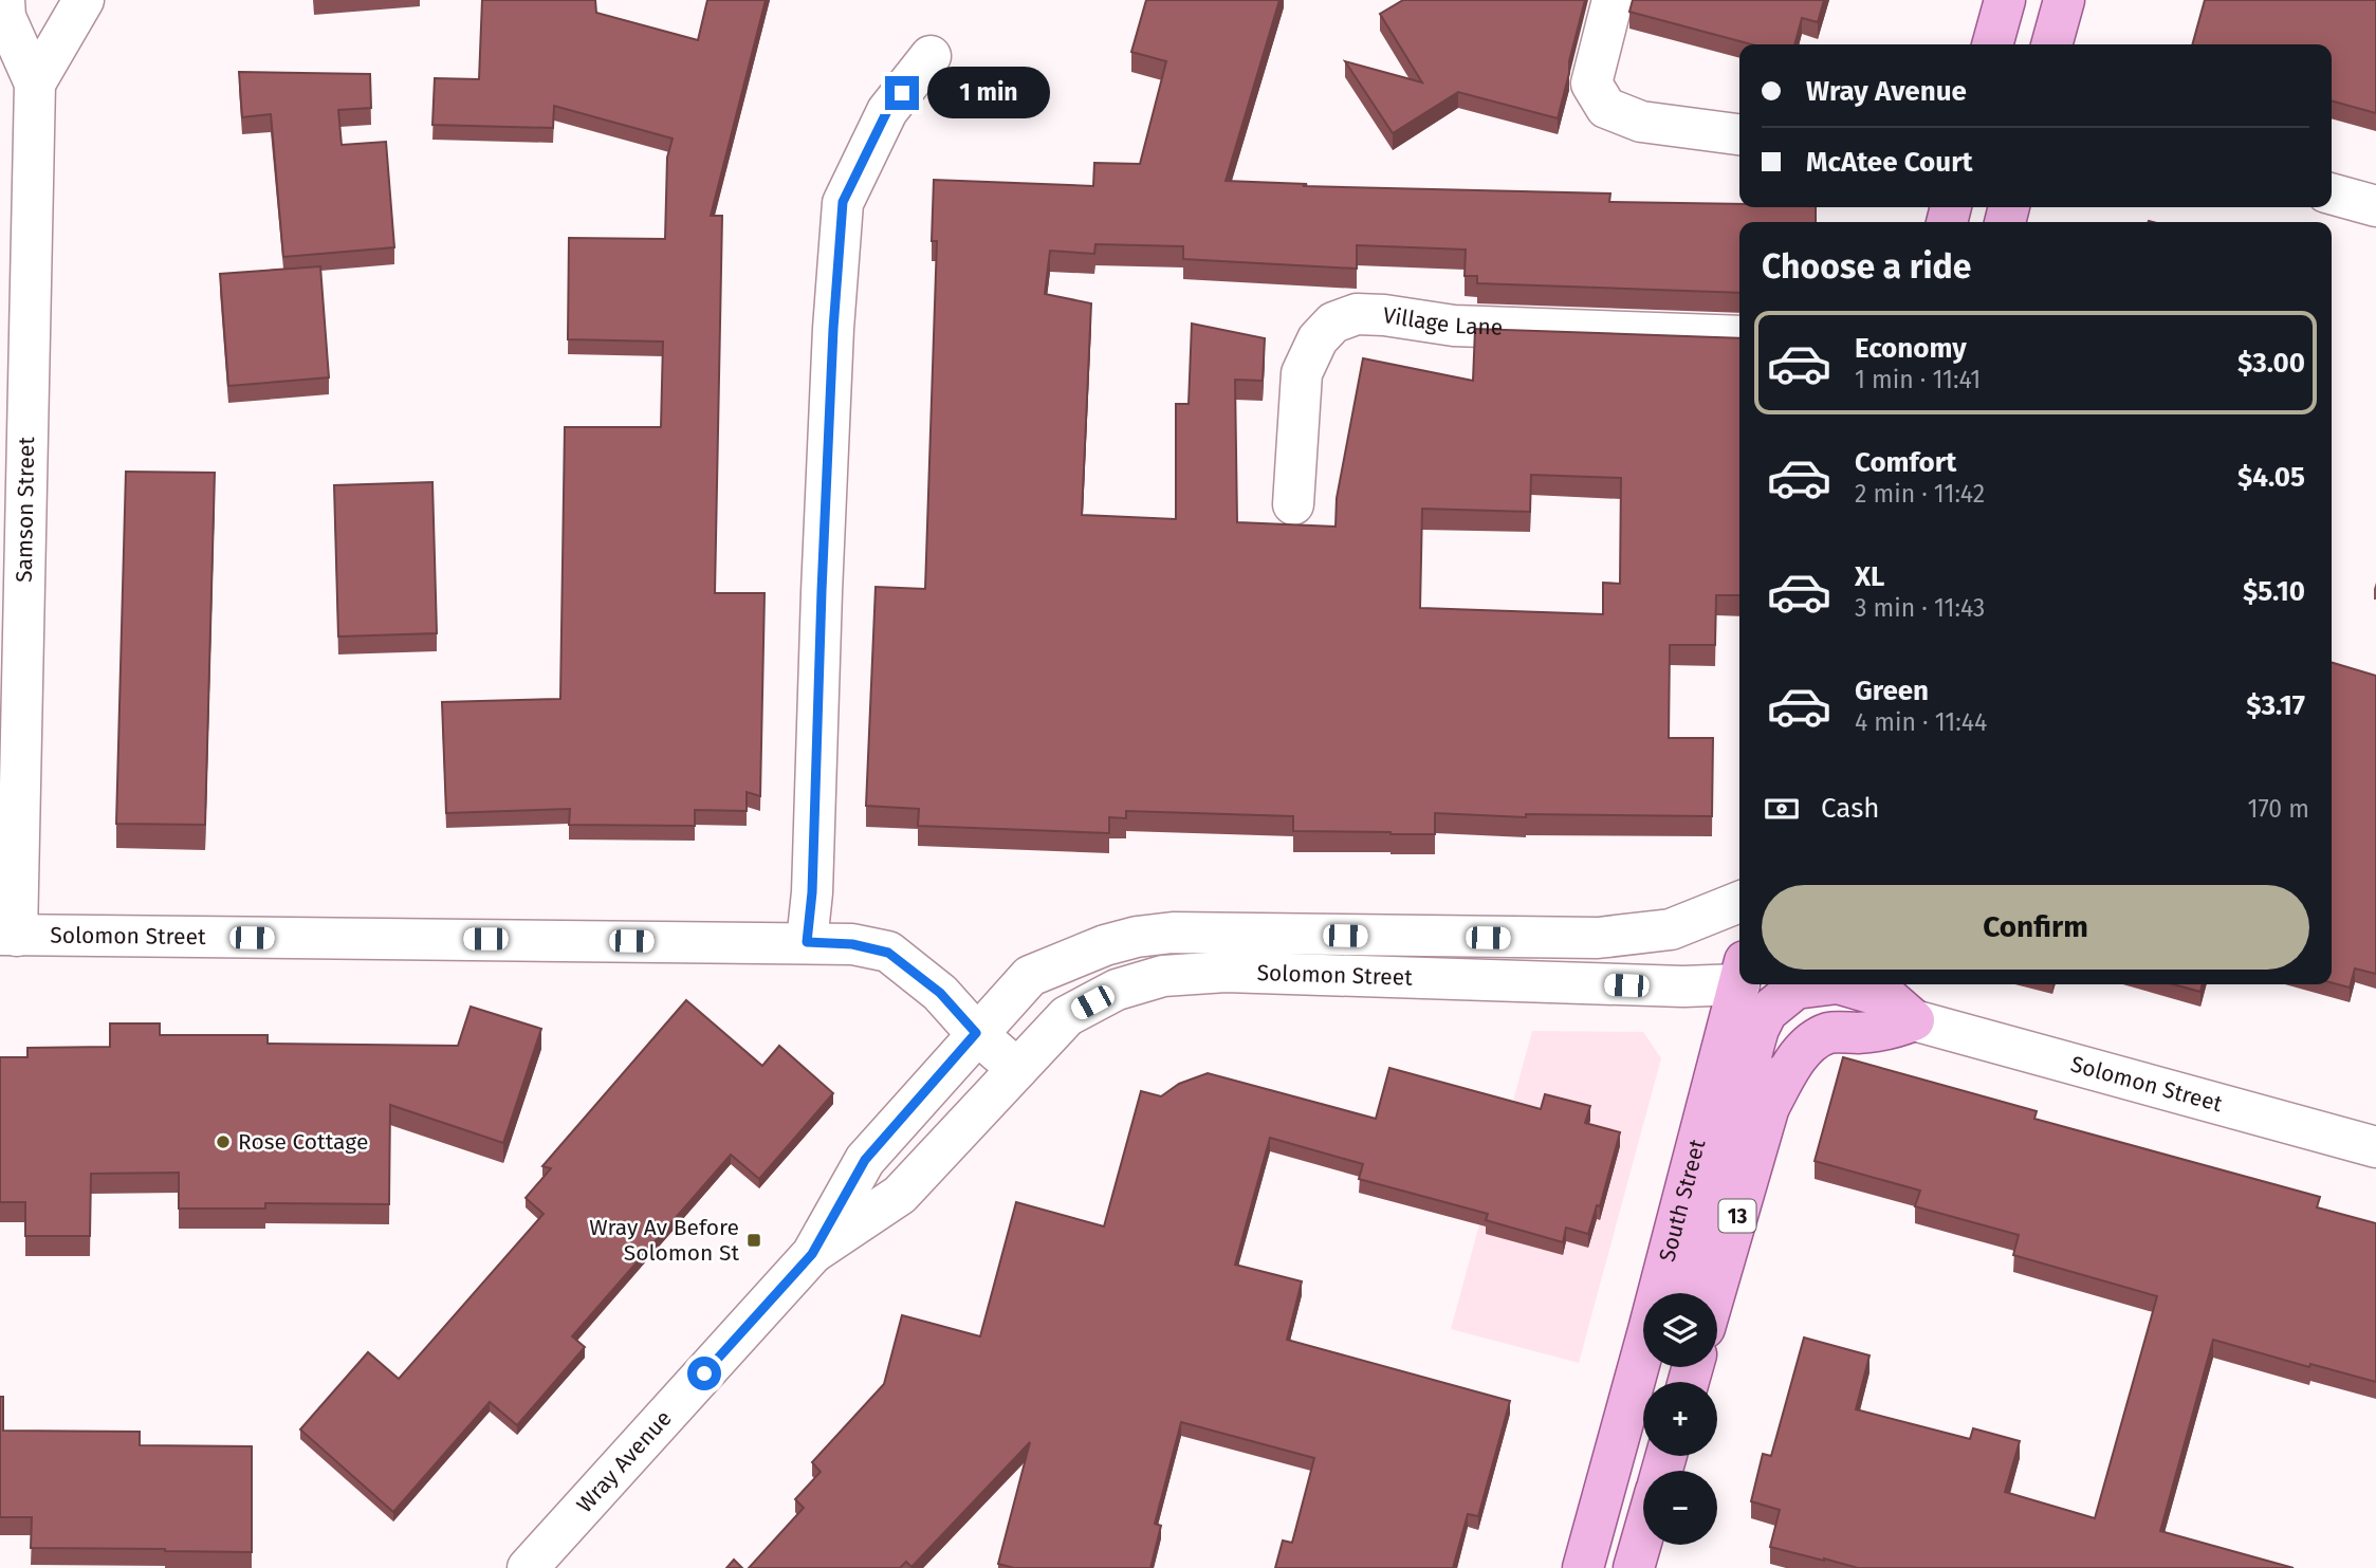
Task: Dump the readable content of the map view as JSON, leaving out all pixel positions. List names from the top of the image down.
{
  "streets": {
    "main road": ["South Street", "13"],
    "street": [
      "Village Lane",
      "Samson Street",
      "Solomon Street",
      "Wray Avenue"
    ]
  },
  "crossings": [
    ["Samson Street", "Solomon Street"],
    ["Solomon Street", "South Street"],
    ["Solomon Street", "13"],
    ["Solomon Street", "Wray Avenue"],
    ["South Street", "13"]
  ],
  "places": {
    "other": ["Rose Cottage"],
    "transit": ["Wray Av Before Solomon St"]
  },
  "page": {
    "banner": ["Wray Avenue", "McAtee Court"],
    "bubble": "1 min",
    "heading": "Choose a ride",
    "list": [
      {
        "name": "Economy",
        "note": "1 min · 11:41",
        "value": "$3.00"
      },
      {
        "name": "Comfort",
        "note": "2 min · 11:42",
        "value": "$4.05"
      },
      {
        "name": "XL",
        "note": "3 min · 11:43",
        "value": "$5.10"
      },
      {
        "name": "Green",
        "note": "4 min · 11:44",
        "value": "$3.17"
      }
    ],
    "pay": ["Cash", "170 m"],
    "buttons": "Confirm",
    "map_buttons": ["+", "−"]
  }
}
